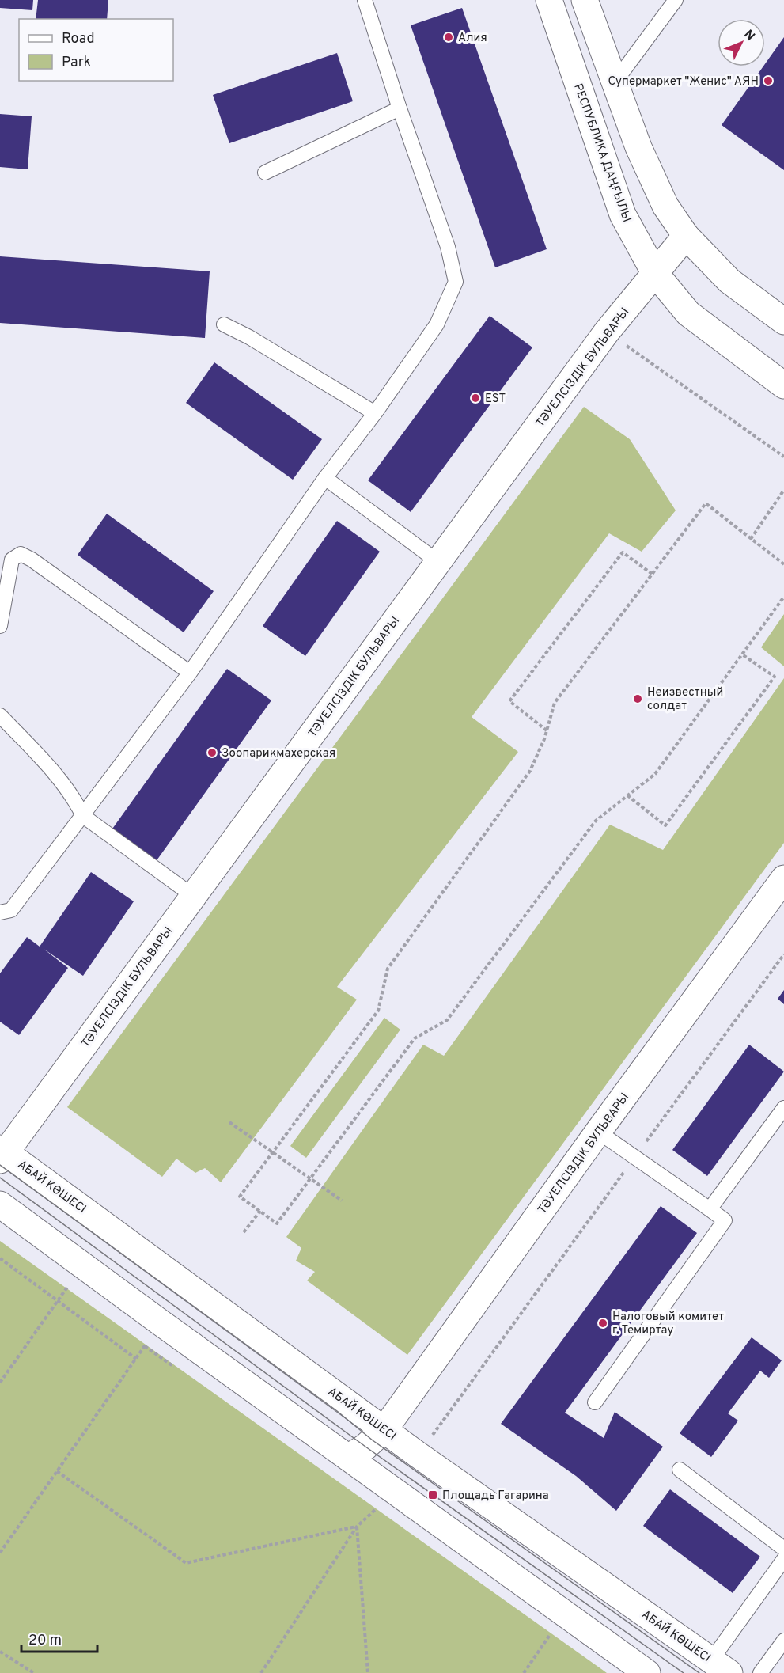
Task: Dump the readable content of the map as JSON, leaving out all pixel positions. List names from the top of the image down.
{
  "streets": {
    "street": ["РЕСПУБЛИКА ДАҢҒЫЛЫ", "ТӘУЕЛСІЗДІК БУЛЬВАРЫ", "АБАЙ КӨШЕСІ"]
  },
  "crossings": [
    ["РЕСПУБЛИКА ДАҢҒЫЛЫ", "ТӘУЕЛСІЗДІК БУЛЬВАРЫ"],
    ["ТӘУЕЛСІЗДІК БУЛЬВАРЫ", "АБАЙ КӨШЕСІ"]
  ],
  "places": {
    "other": [
      "Алия",
      "Супермаркет \"Женис\" АЯН",
      "EST",
      "Неизвестный солдат",
      "Зоопарикмахерская",
      "Налоговый комитет г. Темиртау"
    ],
    "transit": ["Площадь Гагарина"]
  },
  "legend": ["Road", "Park"],
  "scale_bar": "20 m",
  "north": "top right"
}
